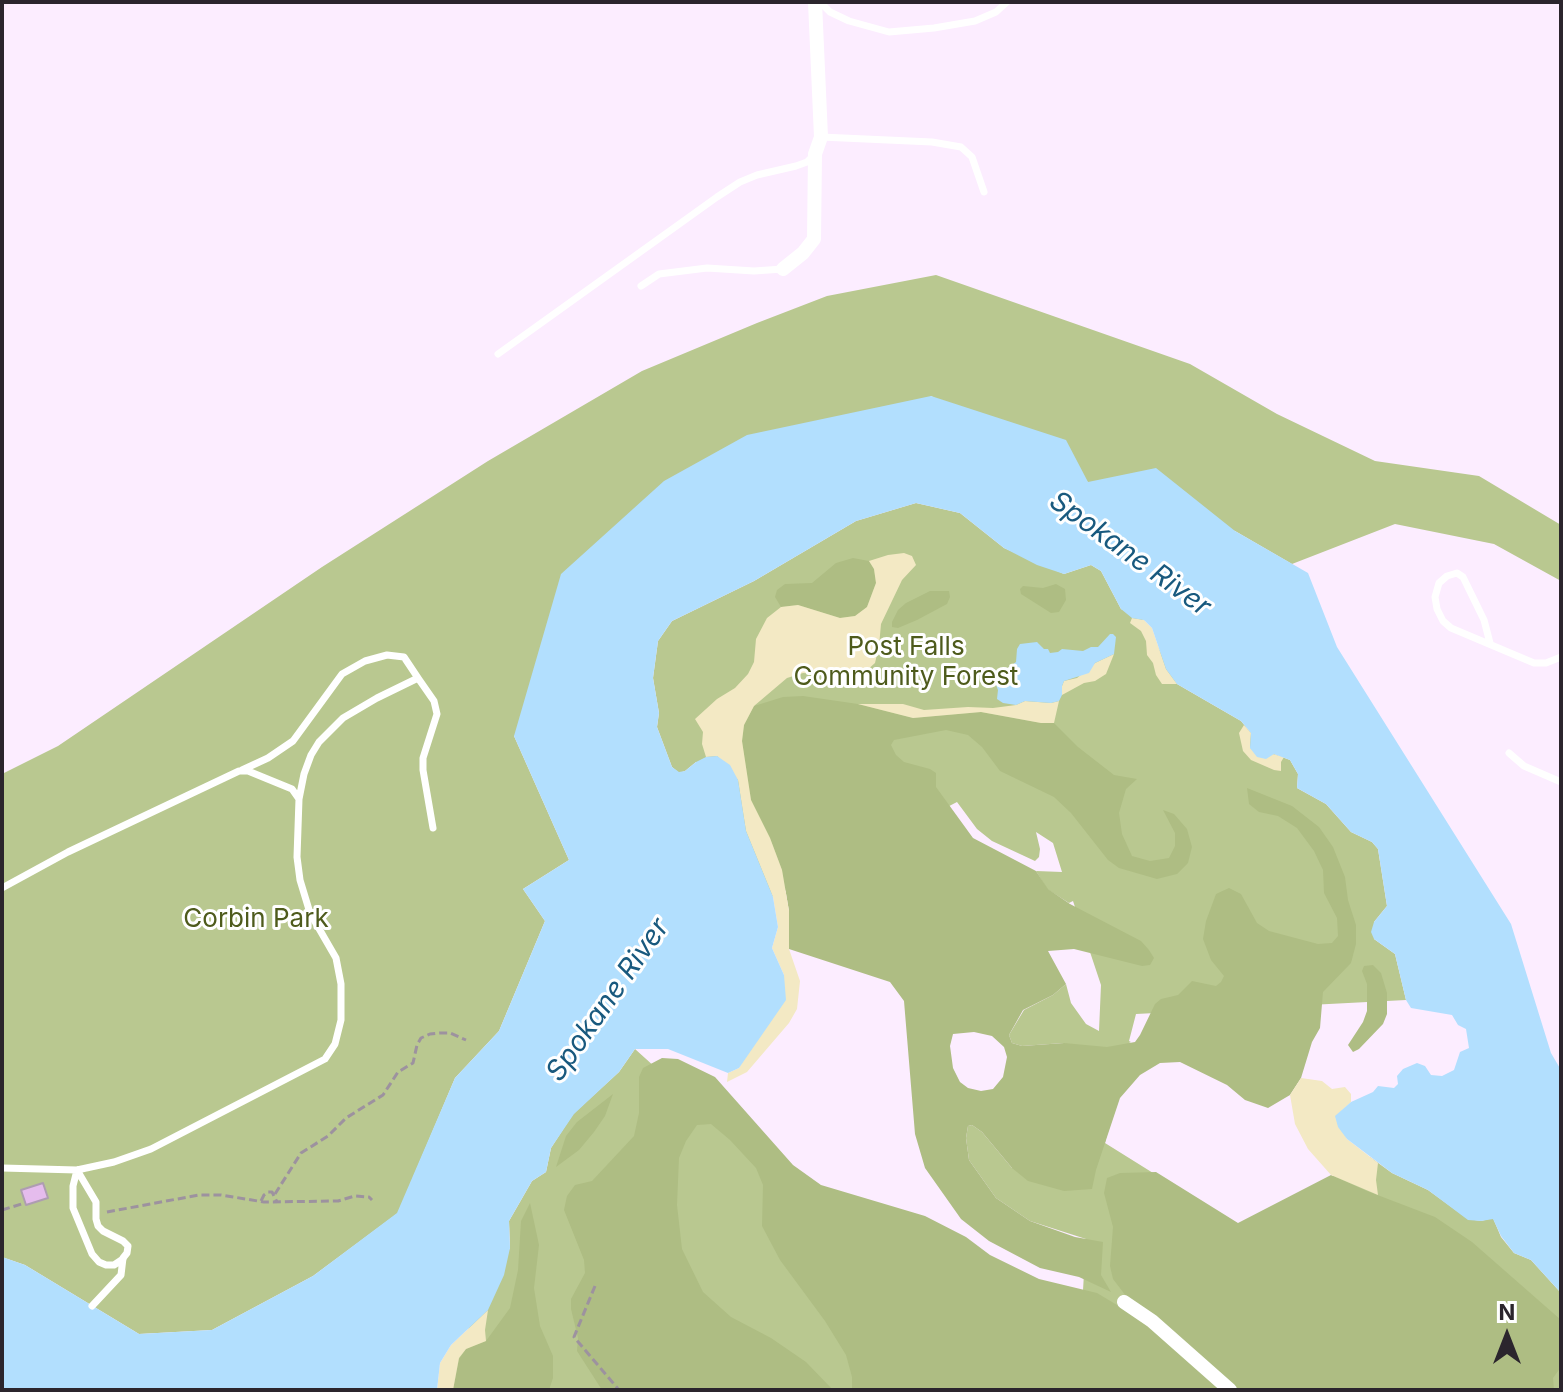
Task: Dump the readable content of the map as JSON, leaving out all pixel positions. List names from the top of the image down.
{
  "water": ["Spokane River"],
  "parks": ["Post Falls Community Forest", "Corbin Park"],
  "north": "top"
}
